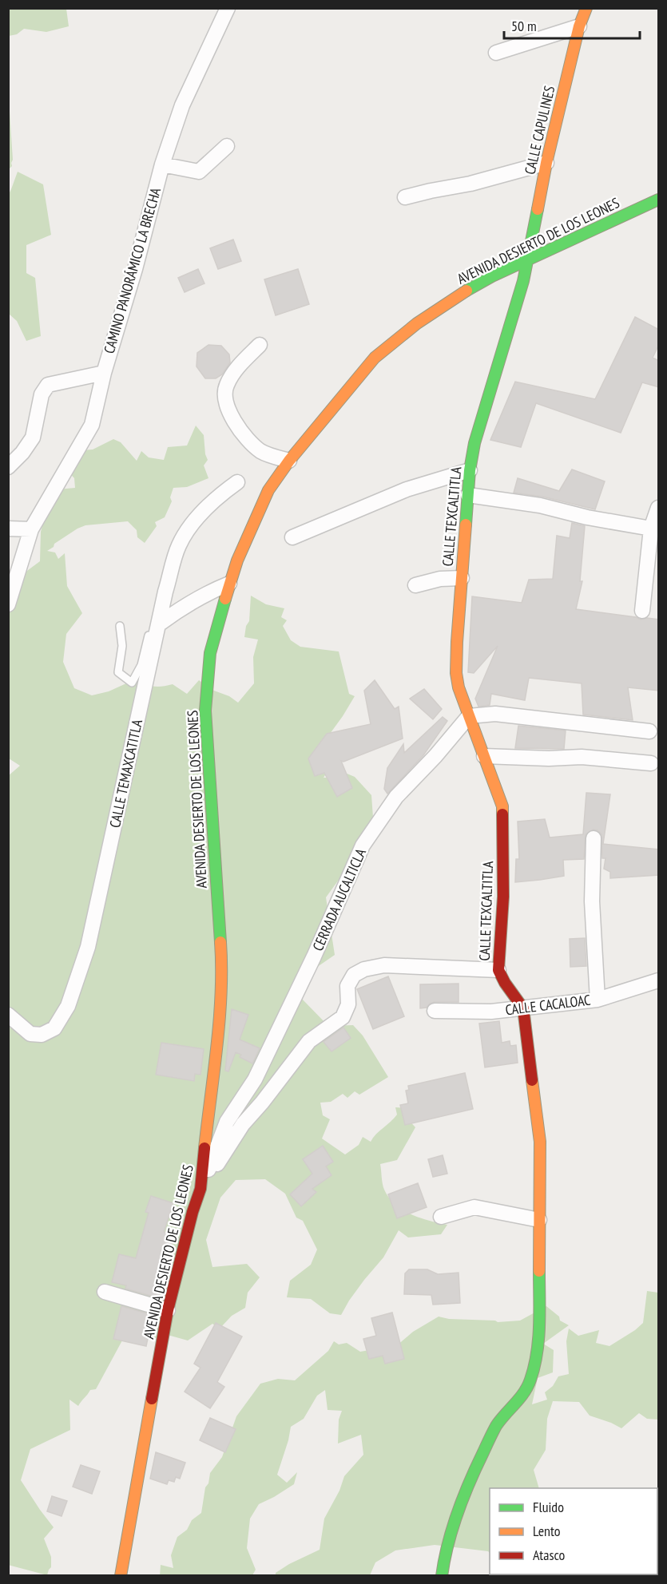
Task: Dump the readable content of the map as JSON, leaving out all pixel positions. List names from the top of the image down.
{
  "streets": {
    "street": [
      "CALLE CAPULINES",
      "AVENIDA DESIERTO DE LOS LEONES",
      "CAMINO PANORÁMICO LA BRECHA",
      "CALLE TEXCALTITLA",
      "CALLE TEMAXCATITLA",
      "CERRADA AUCALTICLA",
      "CALLE CACALOAC"
    ]
  },
  "crossings": [
    ["CALLE CAPULINES", "AVENIDA DESIERTO DE LOS LEONES"],
    ["CALLE CAPULINES", "CALLE TEXCALTITLA"],
    ["AVENIDA DESIERTO DE LOS LEONES", "CALLE TEXCALTITLA"],
    ["AVENIDA DESIERTO DE LOS LEONES", "CERRADA AUCALTICLA"],
    ["CALLE TEXCALTITLA", "CERRADA AUCALTICLA"],
    ["CALLE TEXCALTITLA", "CALLE CACALOAC"]
  ],
  "legend": ["Fluido", "Lento", "Atasco"],
  "scale_bar": "50 m"
}
